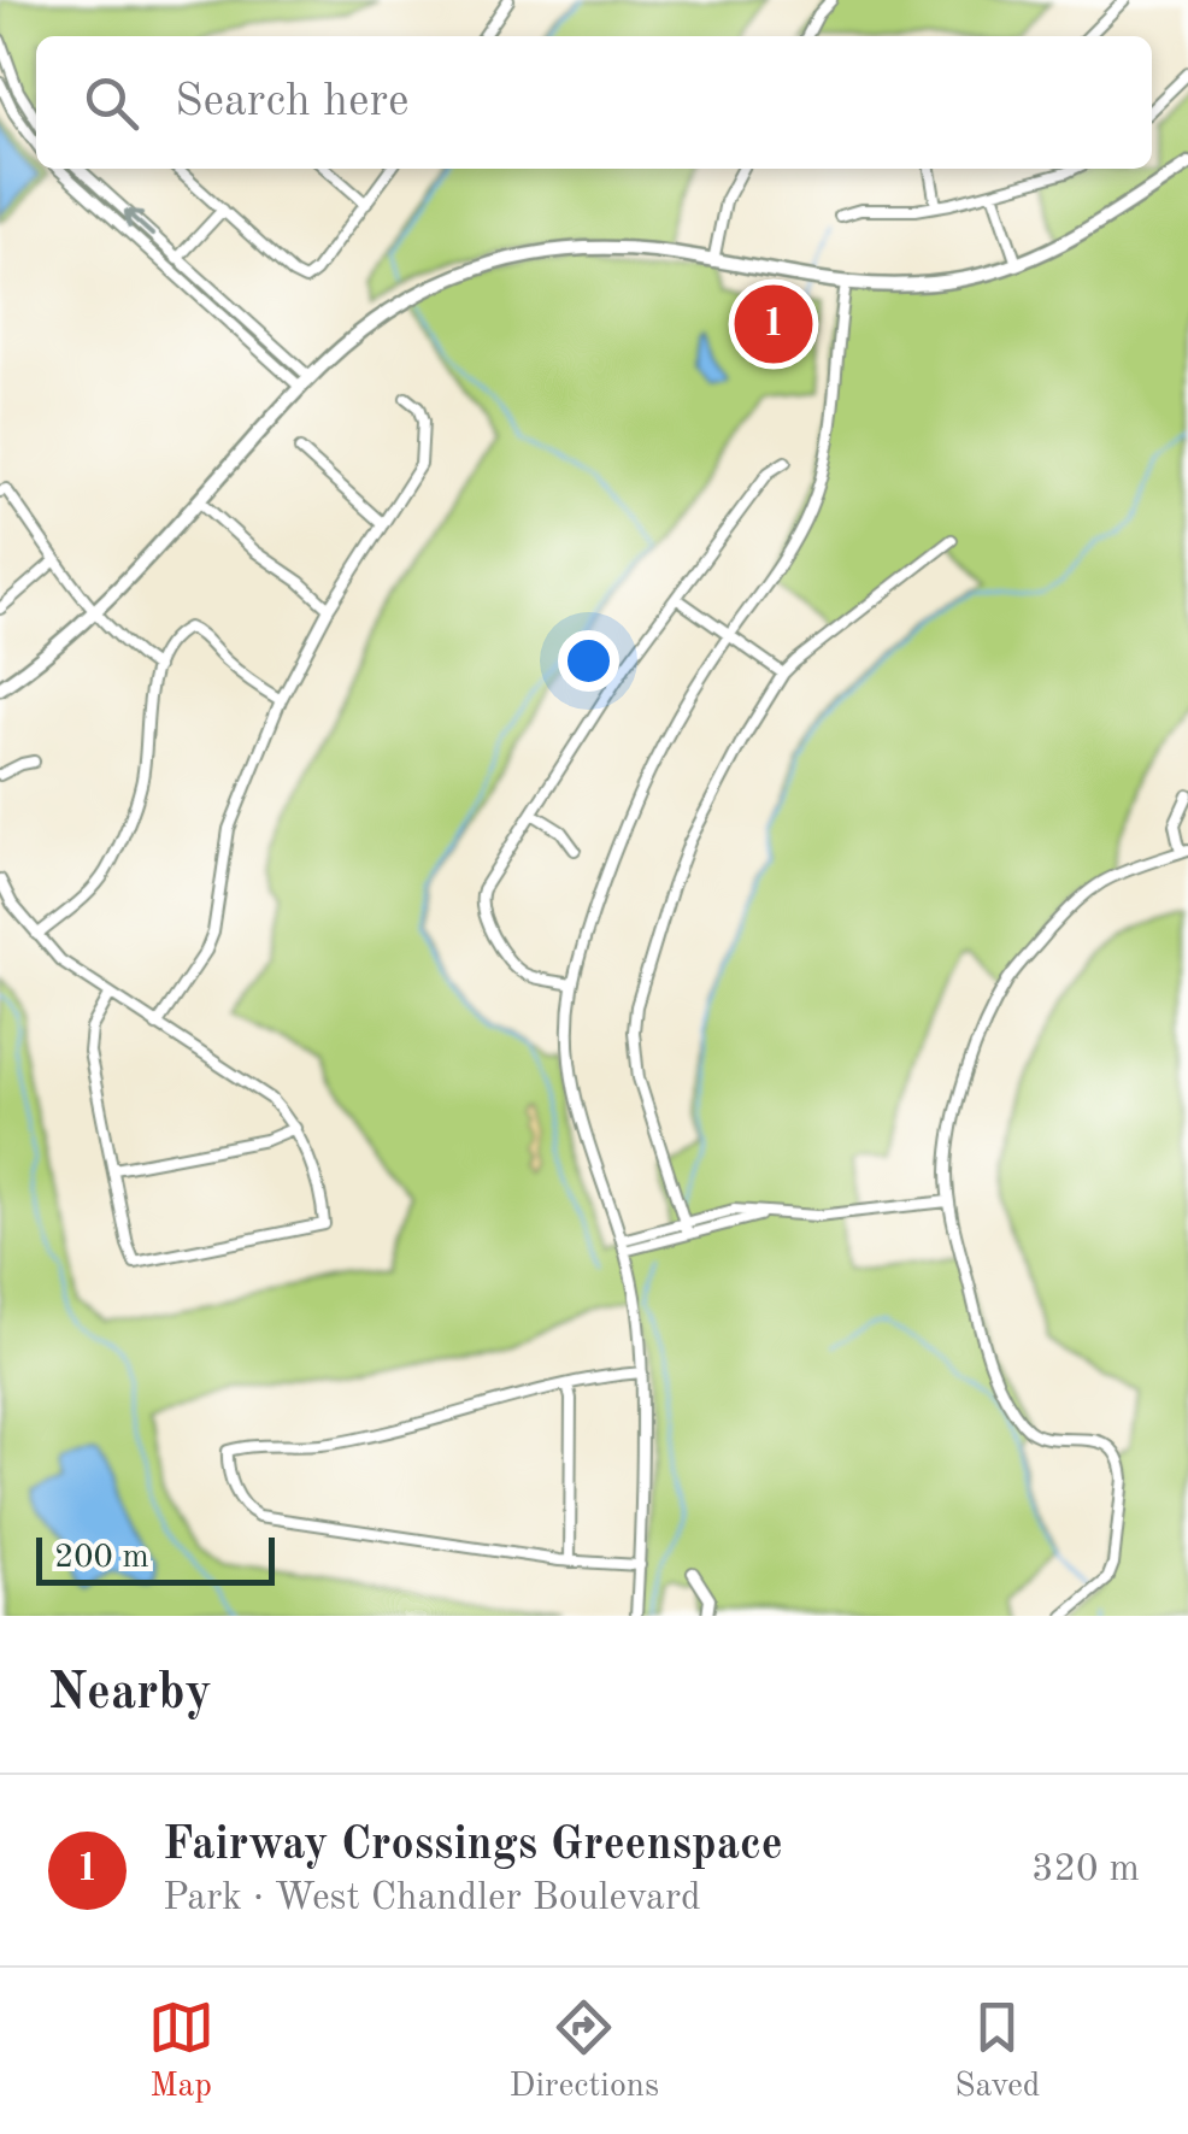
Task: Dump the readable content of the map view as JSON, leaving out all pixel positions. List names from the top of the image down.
{
  "scale_bar": "200 m",
  "page": {
    "search": "Search here",
    "pins": "1",
    "scale": "200 m",
    "heading": "Nearby",
    "list": [
      {
        "mark": "1",
        "name": "Fairway Crossings Greenspace",
        "note": "Park · West Chandler Boulevard",
        "value": "320 m"
      }
    ],
    "nav": ["Map", "Directions", "Saved"]
  }
}
